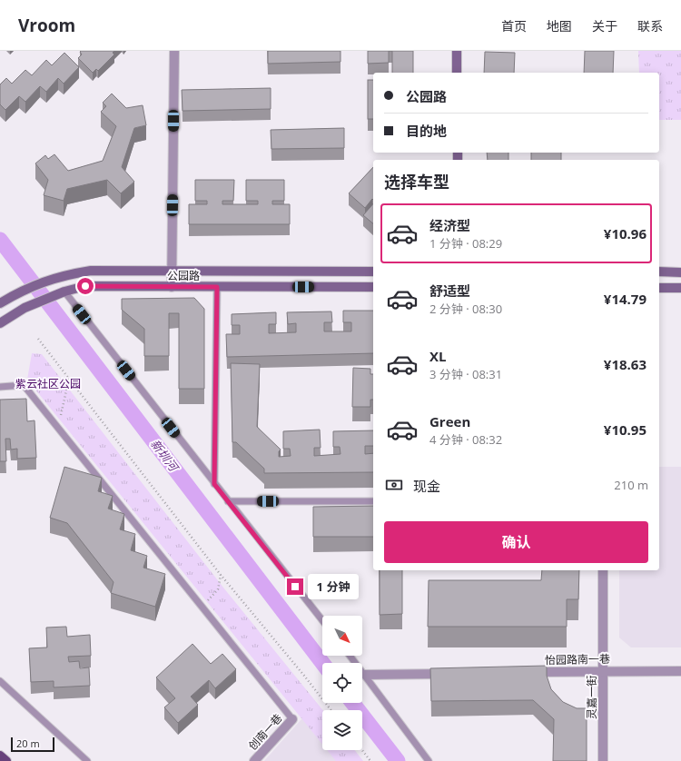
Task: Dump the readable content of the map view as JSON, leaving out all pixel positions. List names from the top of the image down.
{
  "streets": {
    "main road": ["公园路"],
    "street": ["怡园路南一巷", "灵嘉一街", "创南一巷"]
  },
  "crossings": [
    ["怡园路南一巷", "灵嘉一街"]
  ],
  "water": ["新圳河"],
  "parks": ["紫云社区公园"],
  "scale_bar": "20 m",
  "north": "bottom right",
  "page": {
    "header": "Vroom",
    "nav": [
      "首页",
      "地图",
      "关于",
      "联系"
    ],
    "banner": ["公园路", "目的地"],
    "heading": "选择车型",
    "list": [
      {
        "name": "经济型",
        "note": "1 分钟 · 08:29",
        "value": "¥10.96"
      },
      {
        "name": "舒适型",
        "note": "2 分钟 · 08:30",
        "value": "¥14.79"
      },
      {
        "name": "XL",
        "note": "3 分钟 · 08:31",
        "value": "¥18.63"
      },
      {
        "name": "Green",
        "note": "4 分钟 · 08:32",
        "value": "¥10.95"
      }
    ],
    "pay": ["现金", "210 m"],
    "buttons": "确认",
    "bubble": "1 分钟",
    "scale": "20 m"
  }
}
